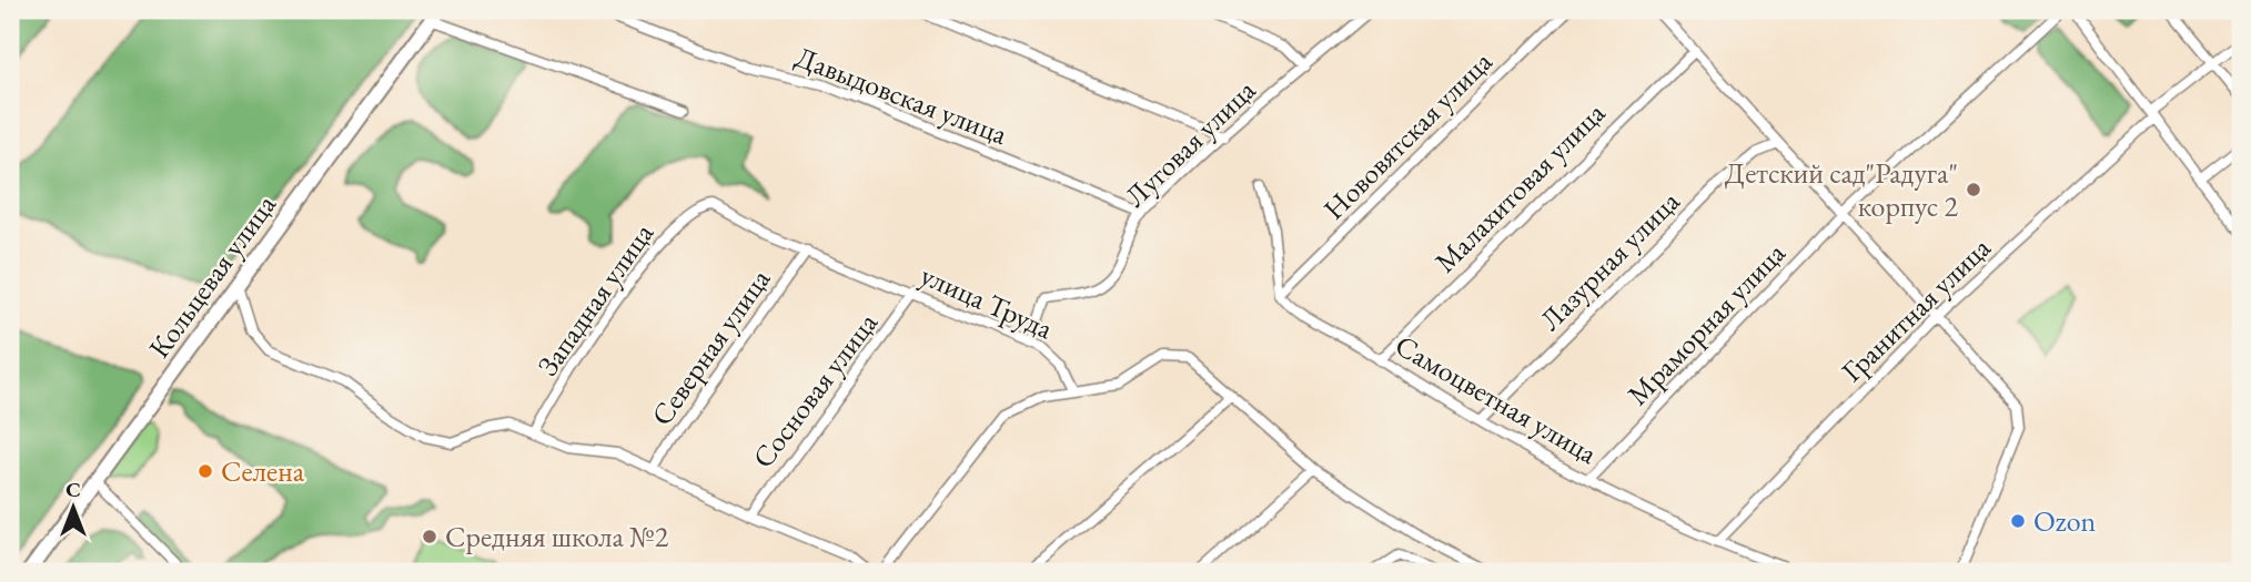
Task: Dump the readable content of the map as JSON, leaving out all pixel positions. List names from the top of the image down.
{
  "streets": {
    "highway": ["Кольцевая улица"],
    "street": [
      "Давыдовская улица",
      "Нововятская улица",
      "Луговая улица",
      "Малахитовая улица",
      "Лазурная улица",
      "Западная улица",
      "улица Труда",
      "Гранитная улица",
      "Мраморная улица",
      "Северная улица",
      "Сосновая улица",
      "Самоцветная улица"
    ]
  },
  "crossings": [
    ["Давыдовская улица", "Луговая улица"],
    ["Нововятская улица", "Самоцветная улица"],
    ["Луговая улица", "улица Труда"],
    ["Малахитовая улица", "Самоцветная улица"],
    ["Лазурная улица", "Самоцветная улица"],
    ["Западная улица", "улица Труда"],
    ["улица Труда", "Северная улица"],
    ["улица Труда", "Сосновая улица"],
    ["Гранитная улица", "Самоцветная улица"],
    ["Мраморная улица", "Самоцветная улица"]
  ],
  "places": [
    "Детский сад\"Радуга\" корпус 2",
    "Селена",
    "Ozon",
    "Средняя школа №2"
  ],
  "north": "top"
}
